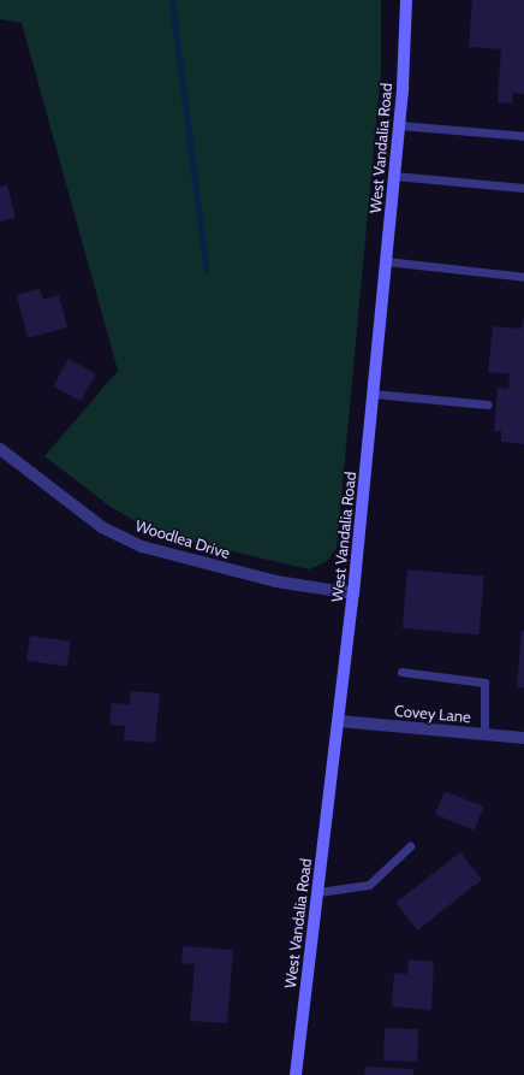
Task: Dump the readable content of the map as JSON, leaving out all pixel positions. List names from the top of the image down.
{
  "streets": {
    "main road": ["West Vandalia Road"],
    "street": ["Woodlea Drive", "Covey Lane"]
  },
  "crossings": [
    ["West Vandalia Road", "Woodlea Drive"],
    ["West Vandalia Road", "Covey Lane"]
  ]
}
